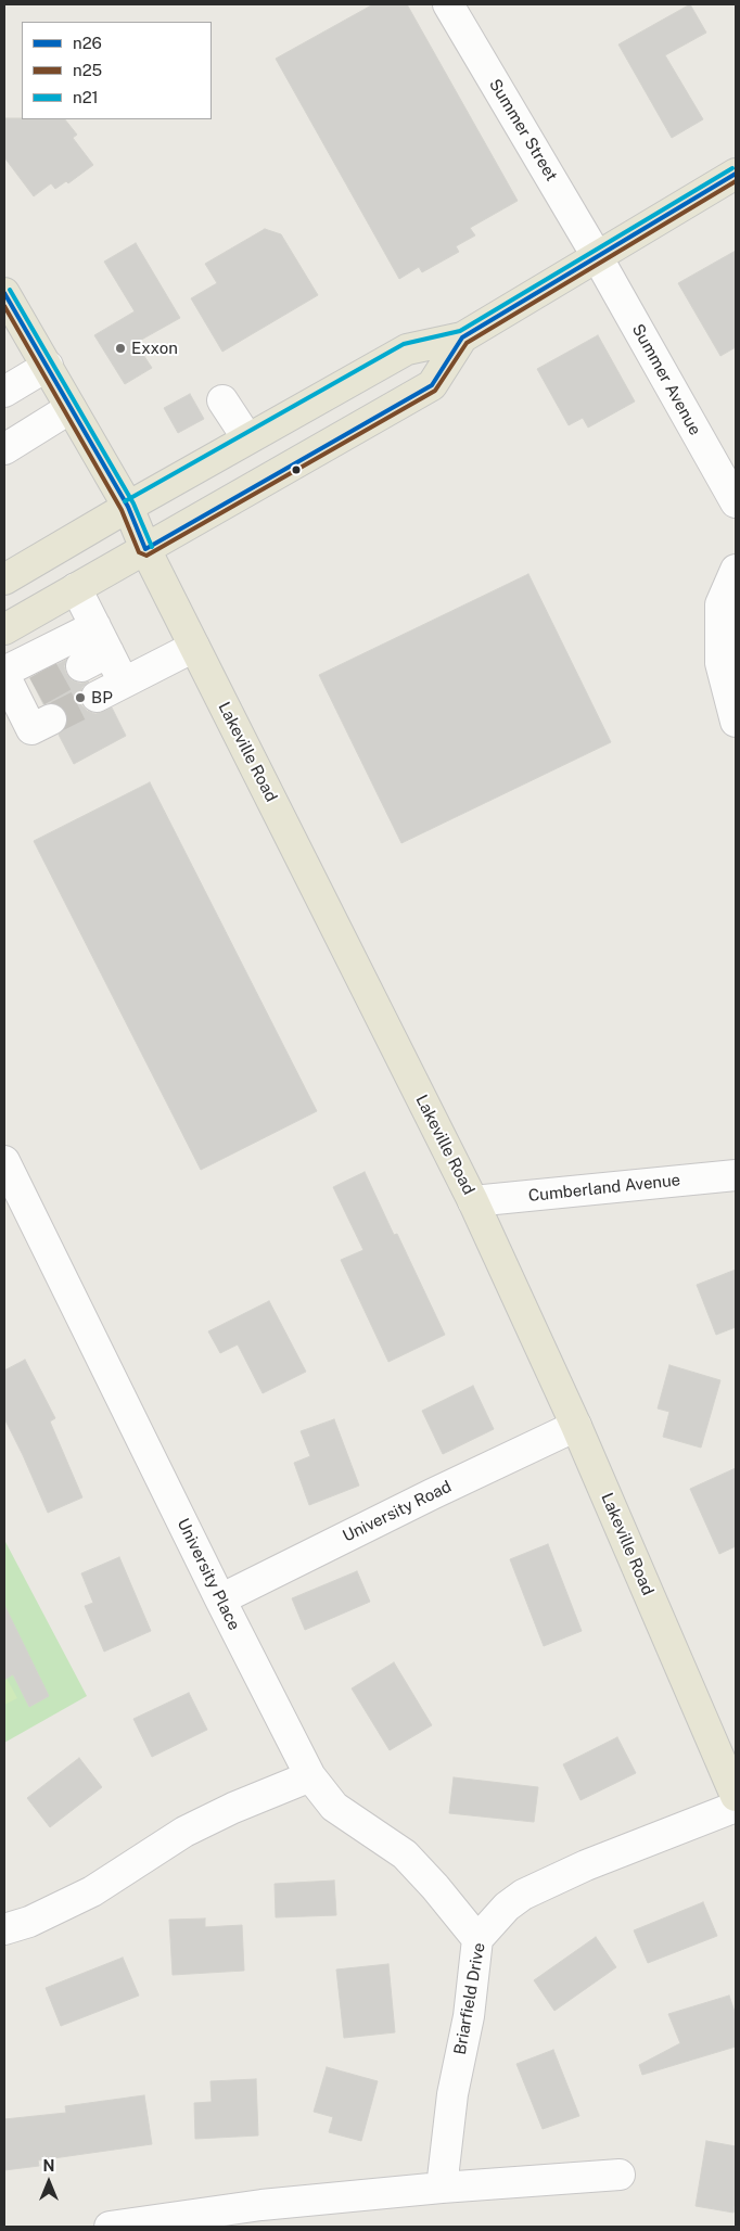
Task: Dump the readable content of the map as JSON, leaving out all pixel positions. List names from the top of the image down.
{
  "streets": {
    "main road": ["Lakeville Road"],
    "street": [
      "Summer Street",
      "Summer Avenue",
      "Cumberland Avenue",
      "University Road",
      "University Place",
      "Briarfield Drive"
    ]
  },
  "crossings": [
    ["Summer Street", "Summer Avenue"],
    ["Lakeville Road", "Cumberland Avenue"],
    ["Lakeville Road", "University Road"],
    ["University Road", "University Place"],
    ["University Place", "Briarfield Drive"]
  ],
  "places": ["Exxon", "BP"],
  "lines": ["transit line n21", "transit line n26", "transit line n25"],
  "legend": ["n26", "n25", "n21"],
  "north": "top"
}
